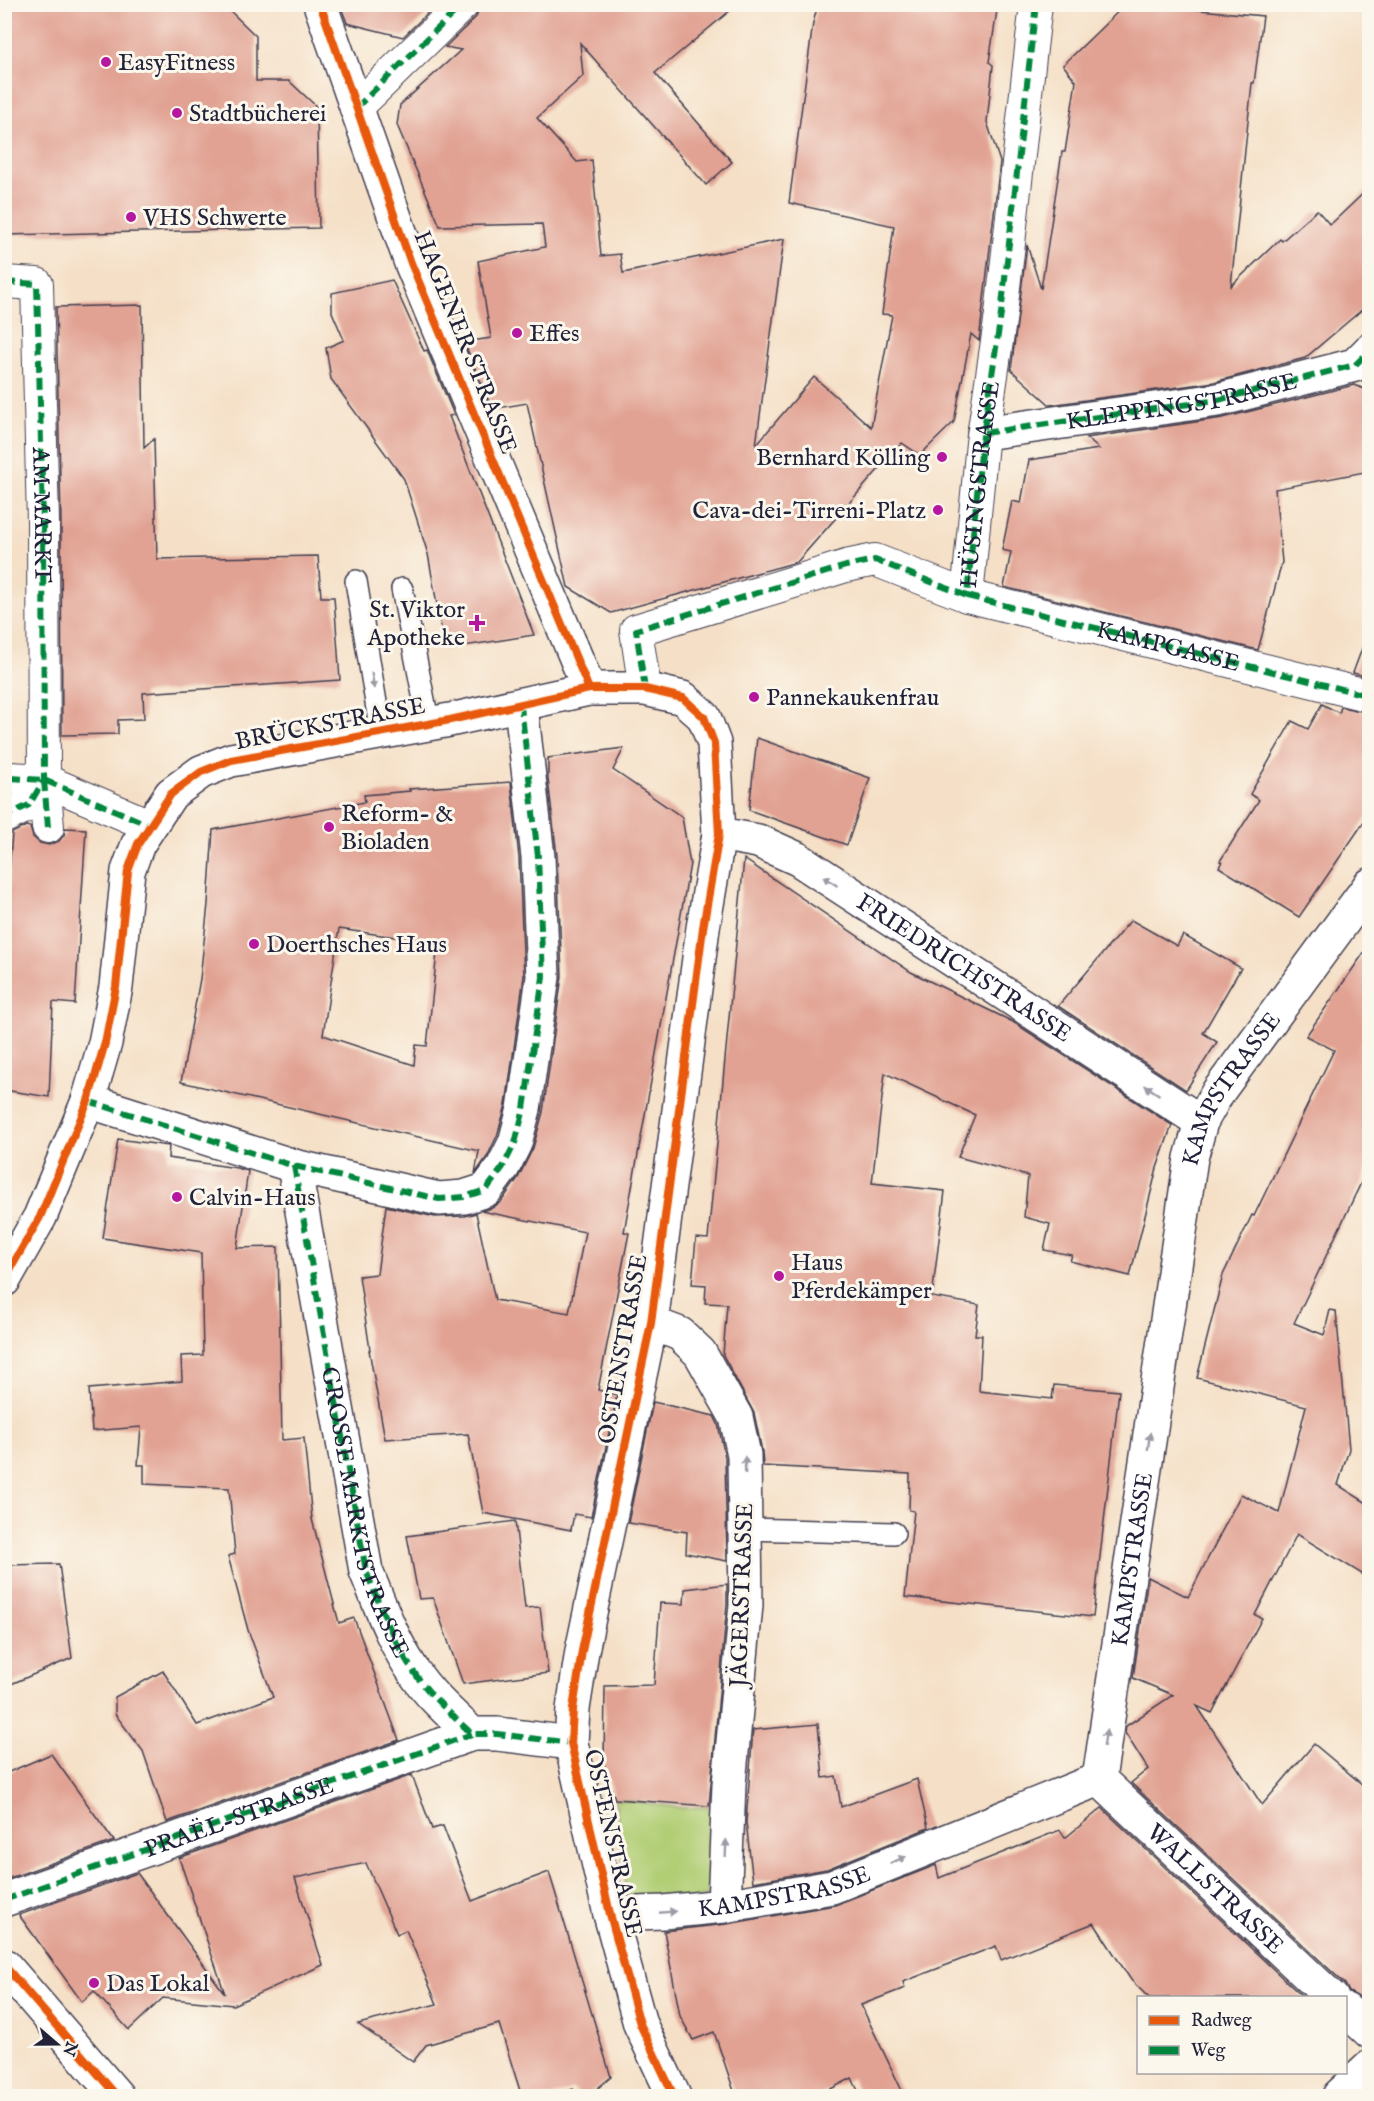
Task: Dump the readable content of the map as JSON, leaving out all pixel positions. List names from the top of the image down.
{
  "streets": {
    "street": [
      "HAGENER STRASSE",
      "KLEPPINGSTRASSE",
      "HÜSINGSTRASSE",
      "AM MARKT",
      "KAMPGASSE",
      "BRÜCKSTRASSE",
      "FRIEDRICHSTRASSE",
      "KAMPSTRASSE",
      "OSTENSTRASSE",
      "GROSSE MARKTSTRASSE",
      "JÄGERSTRASSE",
      "PRAËL-STRASSE",
      "WALLSTRASSE"
    ]
  },
  "crossings": [
    ["HAGENER STRASSE", "BRÜCKSTRASSE"],
    ["HAGENER STRASSE", "OSTENSTRASSE"],
    ["KLEPPINGSTRASSE", "HÜSINGSTRASSE"],
    ["HÜSINGSTRASSE", "KAMPGASSE"],
    ["HÜSINGSTRASSE", "OSTENSTRASSE"],
    ["BRÜCKSTRASSE", "OSTENSTRASSE"],
    ["FRIEDRICHSTRASSE", "KAMPSTRASSE"],
    ["FRIEDRICHSTRASSE", "OSTENSTRASSE"],
    ["KAMPSTRASSE", "OSTENSTRASSE"],
    ["KAMPSTRASSE", "JÄGERSTRASSE"],
    ["KAMPSTRASSE", "WALLSTRASSE"],
    ["OSTENSTRASSE", "JÄGERSTRASSE"],
    ["GROSSE MARKTSTRASSE", "PRAËL-STRASSE"]
  ],
  "one_way": ["FRIEDRICHSTRASSE", "KAMPSTRASSE", "JÄGERSTRASSE"],
  "places": {
    "other": [
      "EasyFitness",
      "Stadtbücherei",
      "VHS Schwerte",
      "Effes",
      "Bernhard Kölling",
      "Cava-dei-Tirreni-Platz",
      "Pannekaukenfrau",
      "Reform- & Bioladen",
      "Doerthsches Haus",
      "Calvin-Haus",
      "Haus Pferdekämper",
      "Das Lokal"
    ],
    "health": ["St. Viktor Apotheke"]
  },
  "legend": ["Radweg", "Weg"],
  "north": "right"
}
